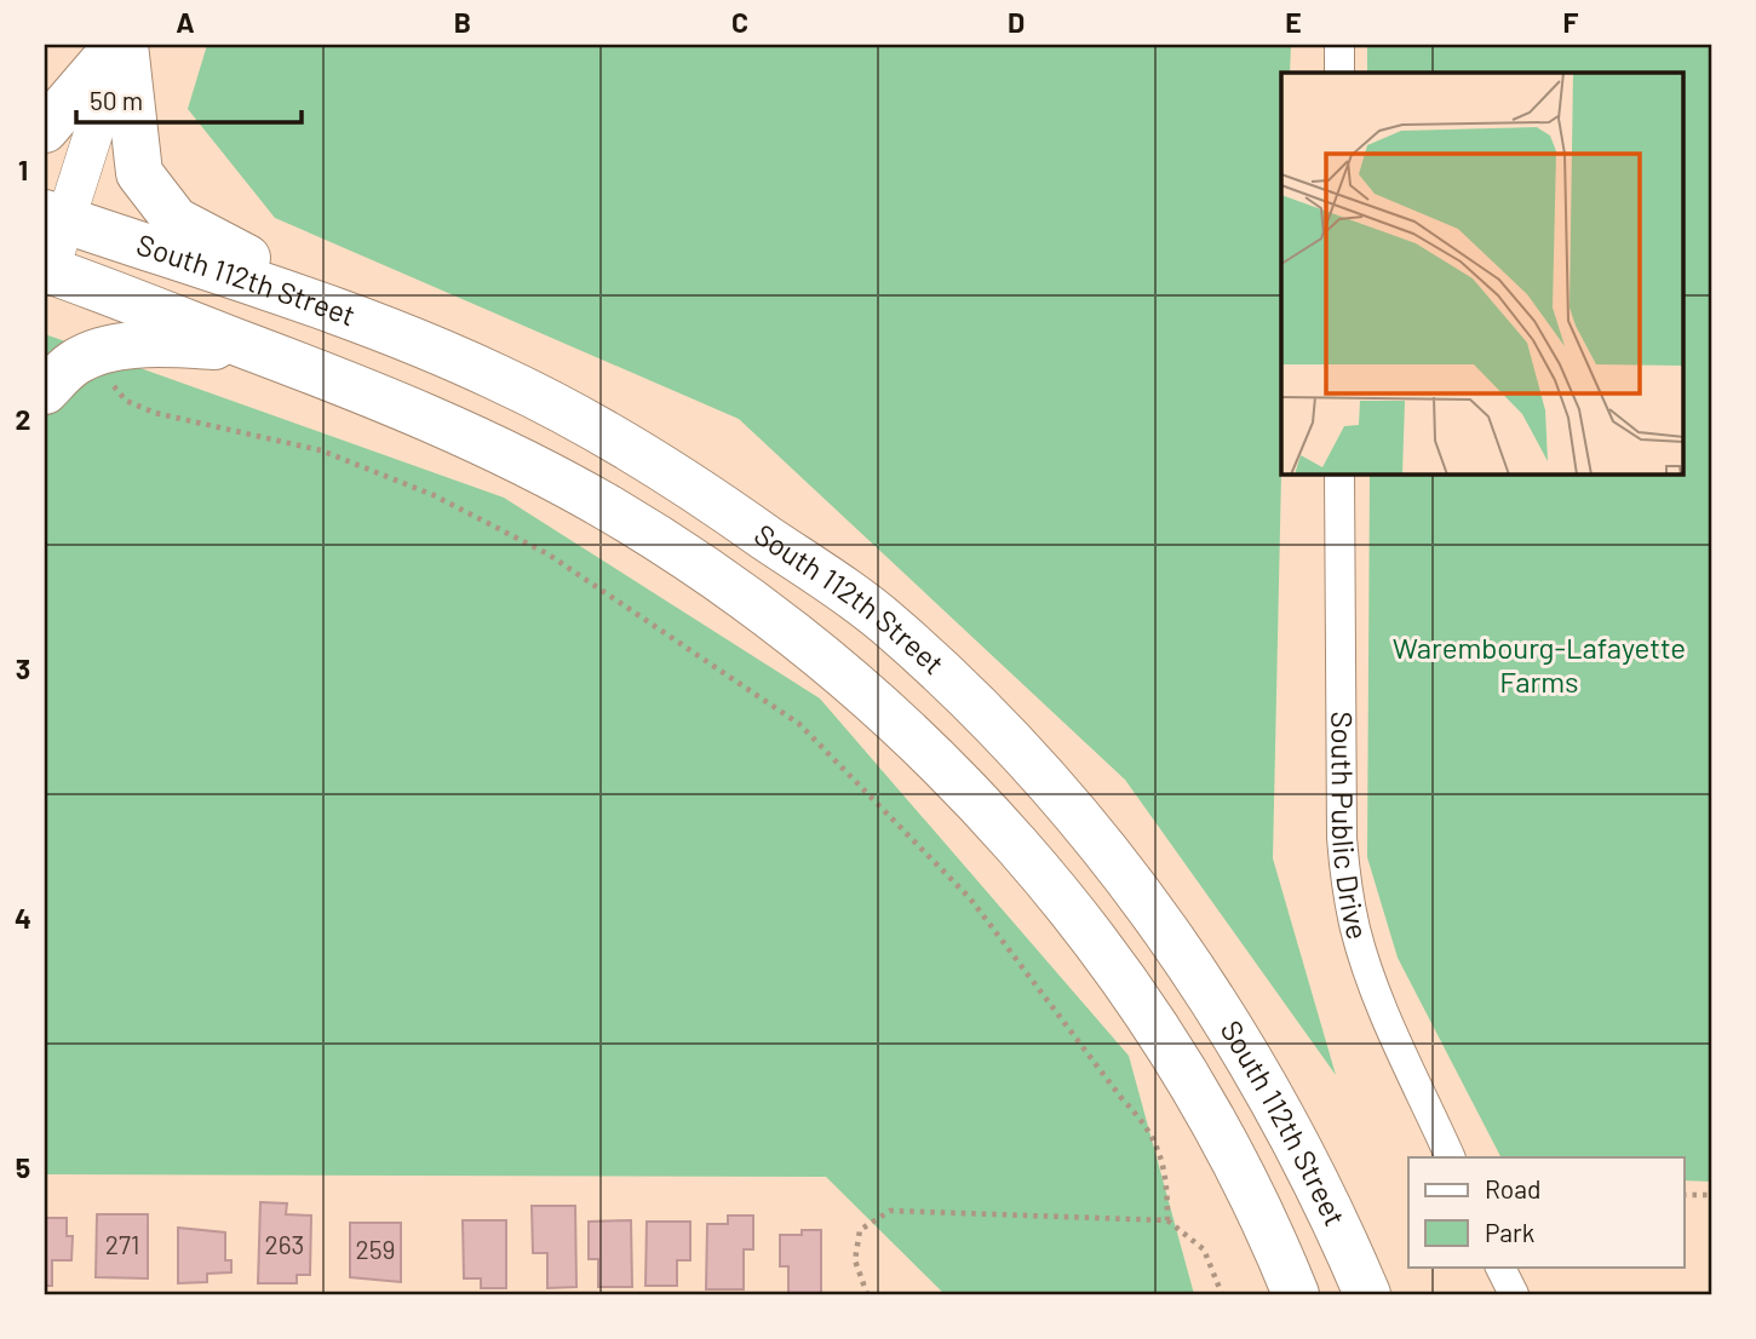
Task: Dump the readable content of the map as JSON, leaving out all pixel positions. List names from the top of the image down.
{
  "streets": {
    "main road": ["South 112th Street"],
    "street": ["South Public Drive"]
  },
  "parks": ["Warembourg-Lafayette Farms"],
  "house_numbers": ["271", "263", "259"],
  "legend": ["Road", "Park"],
  "scale_bar": "50 m",
  "grid": {
    "columns": [
      "A",
      "B",
      "C",
      "D",
      "E",
      "F"
    ],
    "rows": [
      "1",
      "2",
      "3",
      "4",
      "5"
    ]
  }
}
